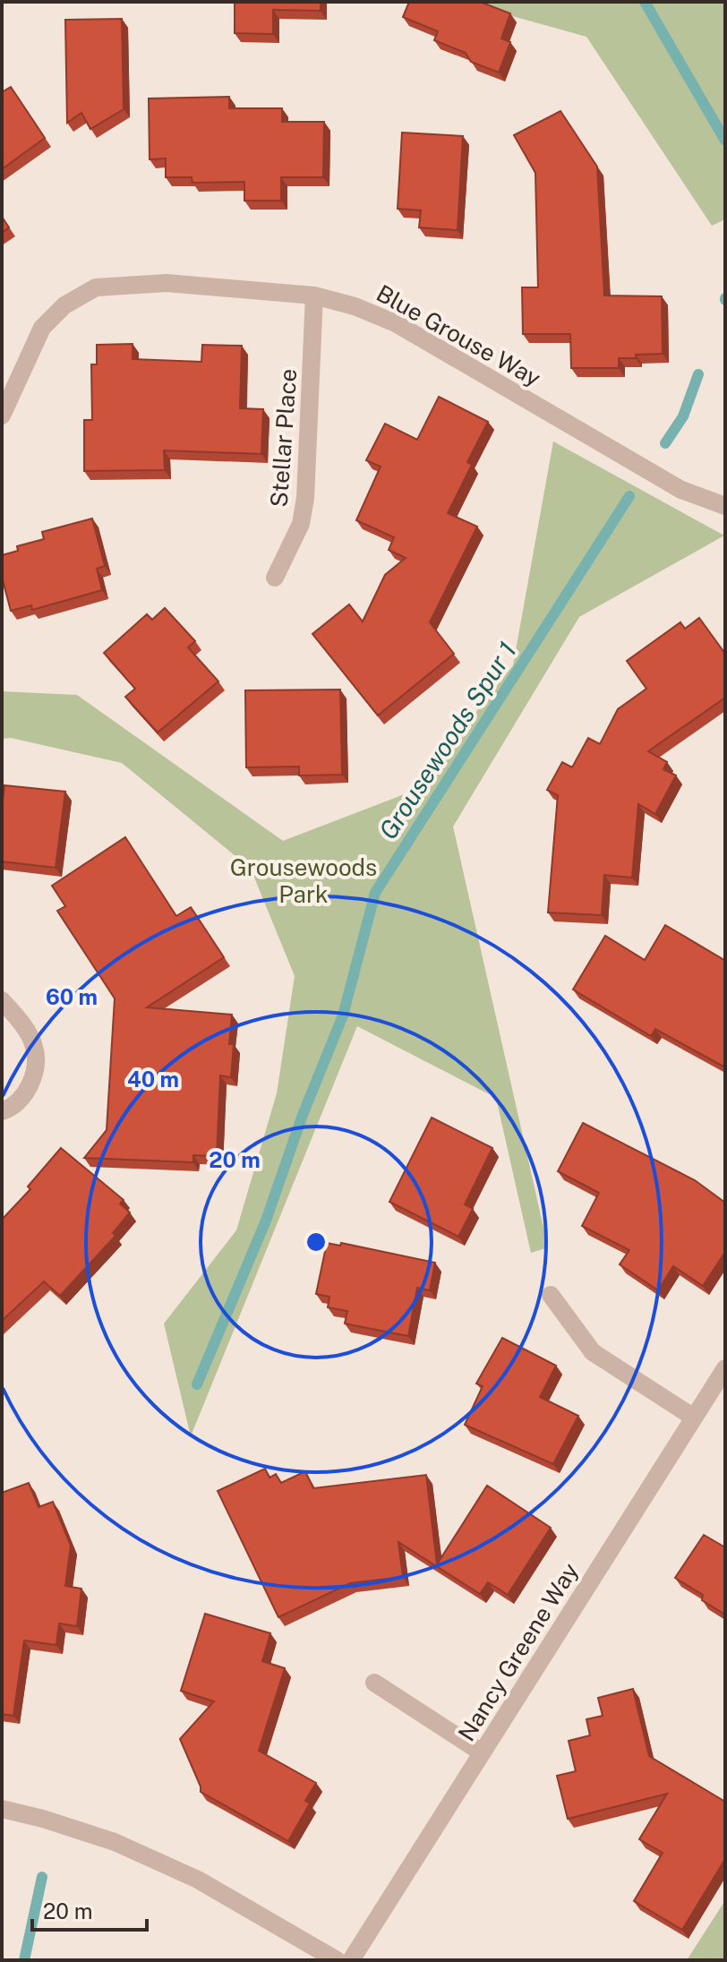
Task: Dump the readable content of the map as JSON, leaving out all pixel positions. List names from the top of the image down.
{
  "streets": {
    "street": ["Blue Grouse Way", "Stellar Place", "Nancy Greene Way"]
  },
  "crossings": [
    ["Blue Grouse Way", "Stellar Place"]
  ],
  "water": ["Grousewoods Spur 1"],
  "parks": ["Grousewoods Park"],
  "scale_bar": "20 m",
  "rings": ["60 m", "40 m", "20 m"]
}
